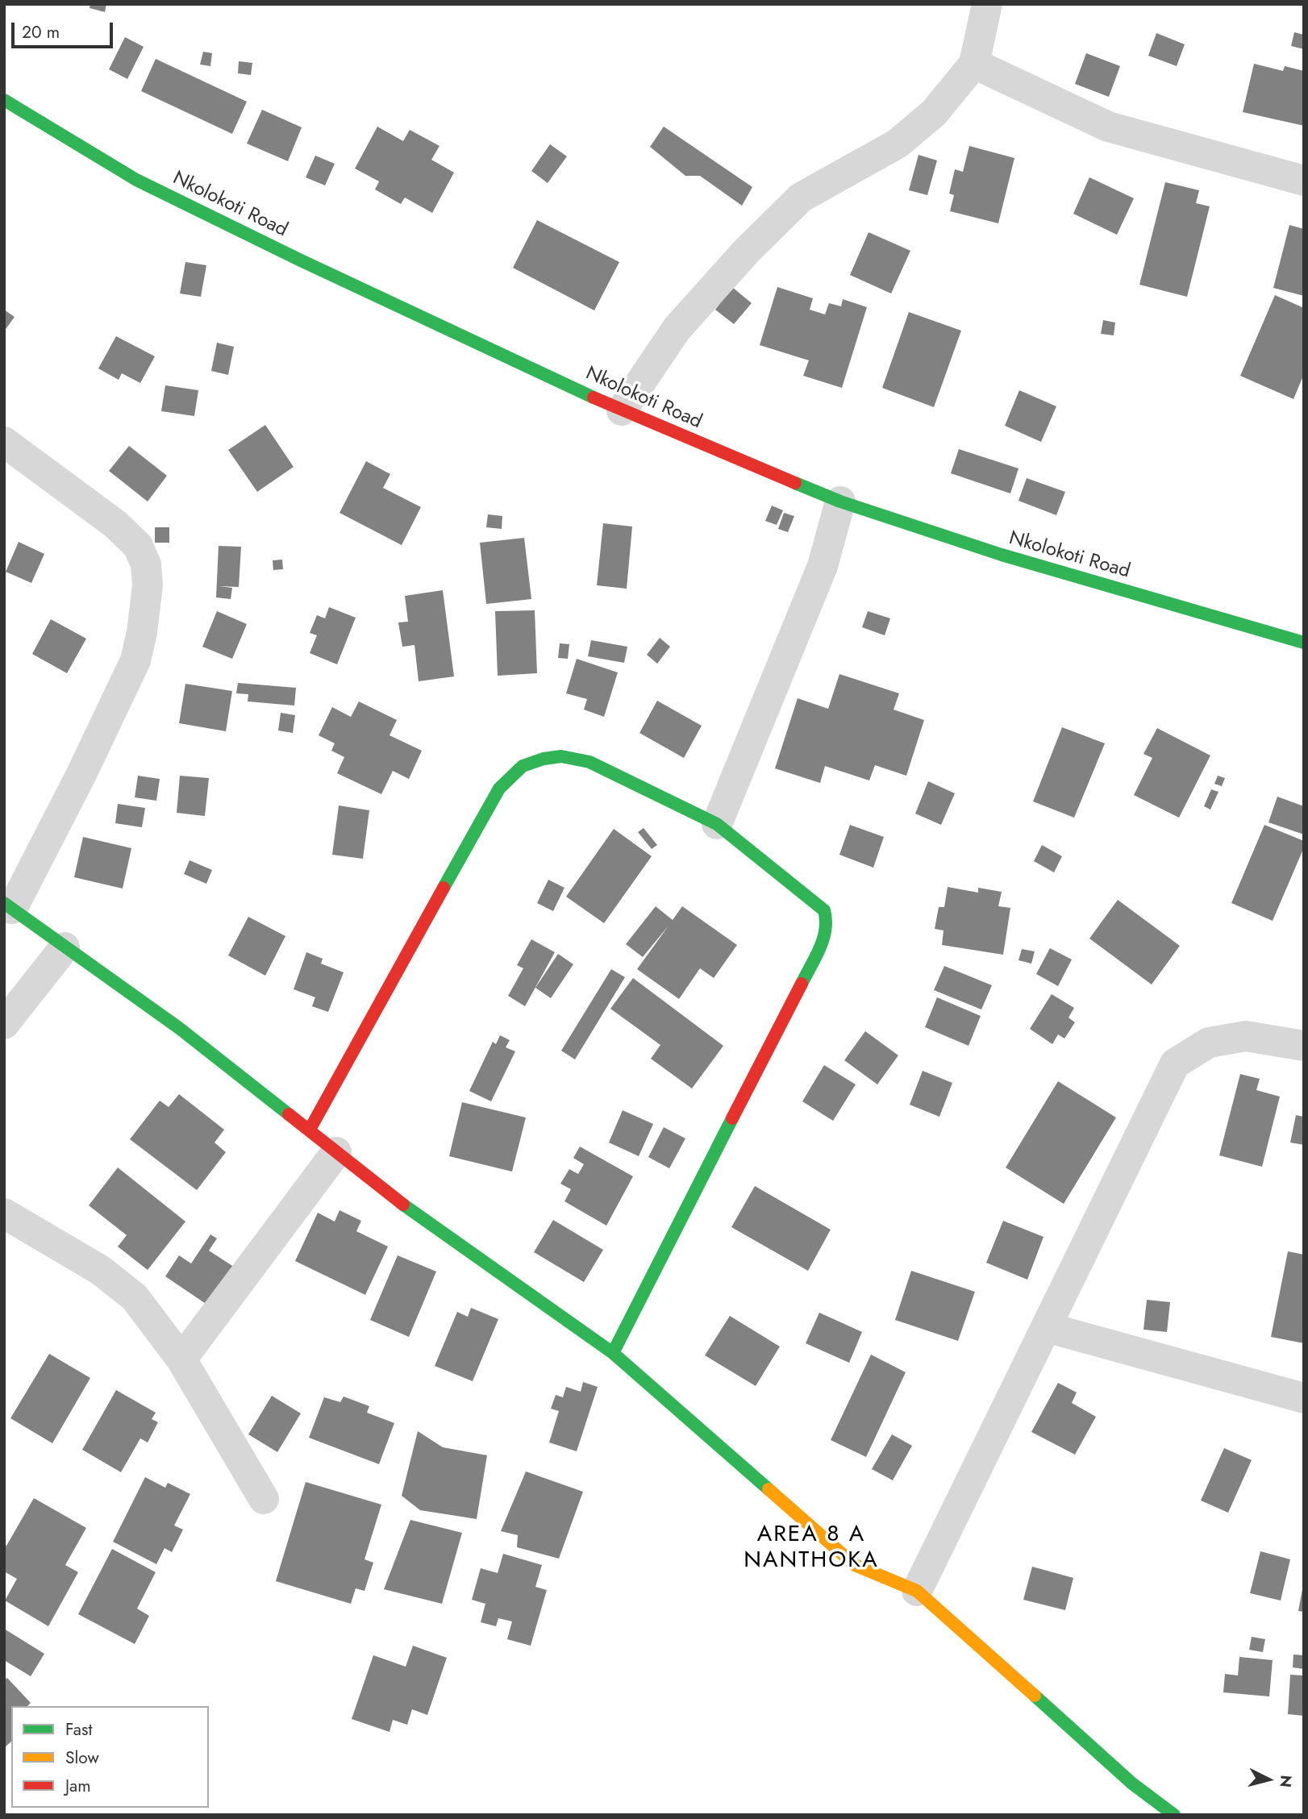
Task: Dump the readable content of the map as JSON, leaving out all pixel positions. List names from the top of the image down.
{
  "streets": {
    "street": ["Nkolokoti Road"]
  },
  "districts": ["AREA 8 A NANTHOKA"],
  "legend": ["Fast", "Slow", "Jam"],
  "scale_bar": "20 m",
  "north": "right"
}
